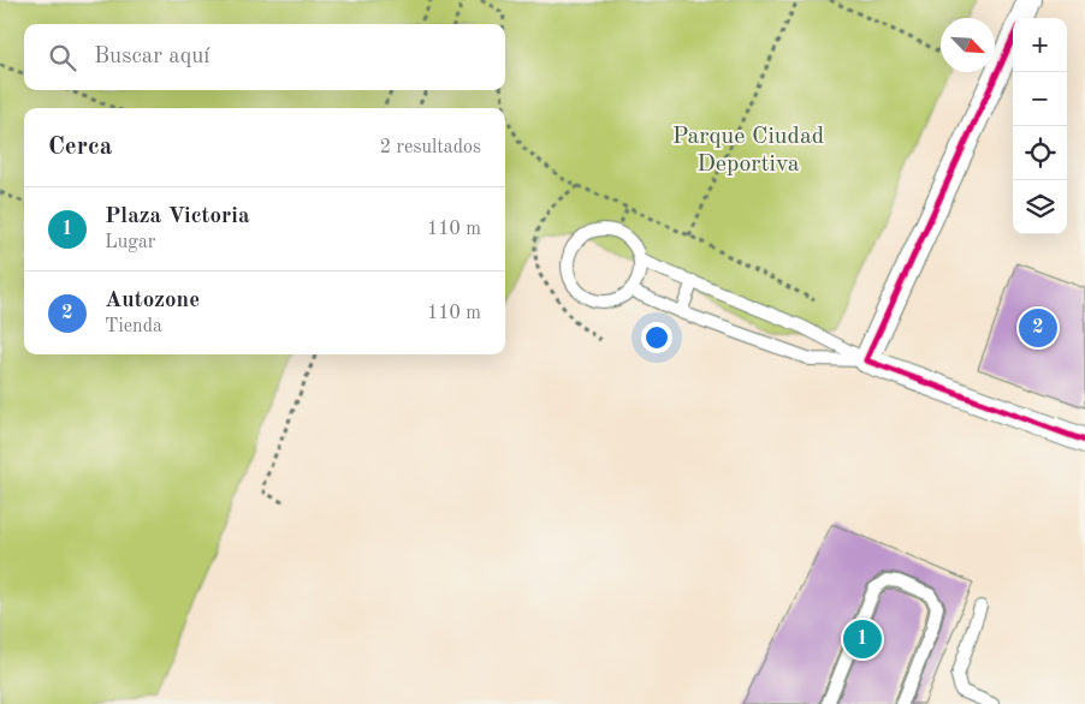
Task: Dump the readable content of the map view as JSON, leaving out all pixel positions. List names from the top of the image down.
{
  "parks": ["Parque Ciudad Deportiva"],
  "north": "bottom right",
  "page": {
    "map_buttons": ["+", "−"],
    "search": "Buscar aquí",
    "heading": ["Cerca", "2 resultados"],
    "list": [
      {
        "mark": "1",
        "name": "Plaza Victoria",
        "note": "Lugar",
        "value": "110 m"
      },
      {
        "mark": "2",
        "name": "Autozone",
        "note": "Tienda",
        "value": "110 m"
      }
    ],
    "pins": ["2", "1"]
  }
}
